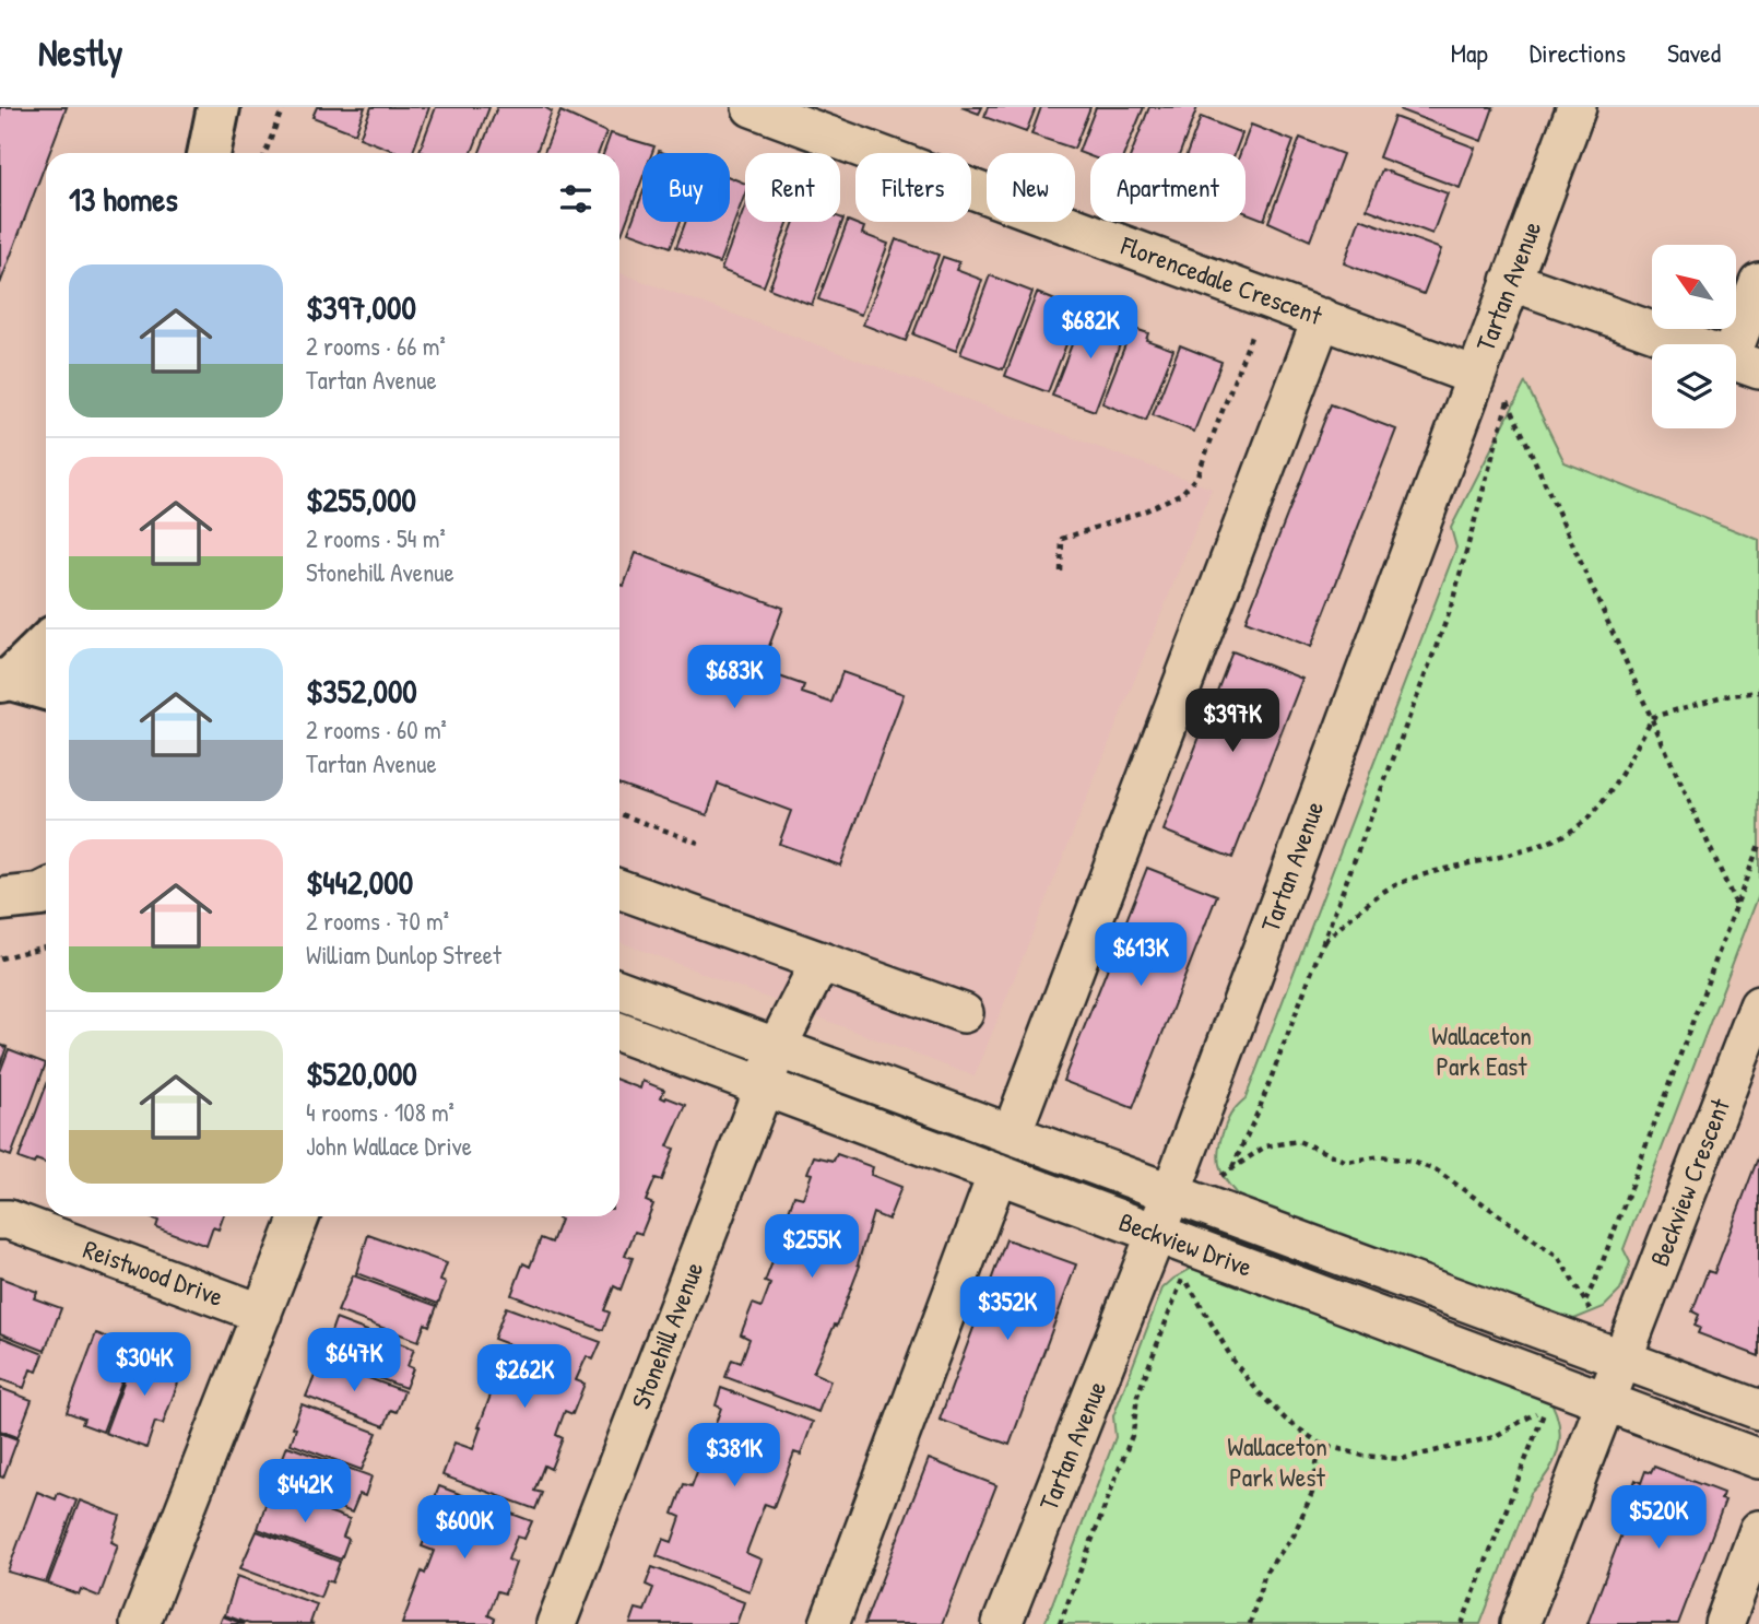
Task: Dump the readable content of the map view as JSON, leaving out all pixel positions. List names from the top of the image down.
{
  "streets": {
    "street": [
      "Florencedale Crescent",
      "Tartan Avenue",
      "Beckview Crescent",
      "Beckview Drive",
      "Reistwood Drive",
      "Stonehill Avenue"
    ]
  },
  "crossings": [
    ["Florencedale Crescent", "Tartan Avenue"],
    ["Tartan Avenue", "Beckview Drive"],
    ["Beckview Crescent", "Beckview Drive"],
    ["Beckview Drive", "Stonehill Avenue"]
  ],
  "parks": ["Wallaceton Park East", "Wallaceton Park West"],
  "north": "top left",
  "page": {
    "header": "Nestly",
    "nav": ["Map", "Directions", "Saved"],
    "chip": [
      "Buy",
      "Rent",
      "Filters",
      "New",
      "Apartment"
    ],
    "heading": "13 homes",
    "list": [
      {
        "name": "$397,000",
        "note": "2 rooms · 66 m² · Tartan Avenue"
      },
      {
        "name": "$255,000",
        "note": "2 rooms · 54 m² · Stonehill Avenue"
      },
      {
        "name": "$352,000",
        "note": "2 rooms · 60 m² · Tartan Avenue"
      },
      {
        "name": "$442,000",
        "note": "2 rooms · 70 m² · William Dunlop Street"
      },
      {
        "name": "$520,000",
        "note": "4 rooms · 108 m² · John Wallace Drive"
      }
    ],
    "price": [
      "$682K",
      "$683K",
      "$397K",
      "$613K",
      "$255K",
      "$352K",
      "$647K",
      "$304K",
      "$262K",
      "$381K",
      "$442K",
      "$520K",
      "$600K"
    ]
  }
}
